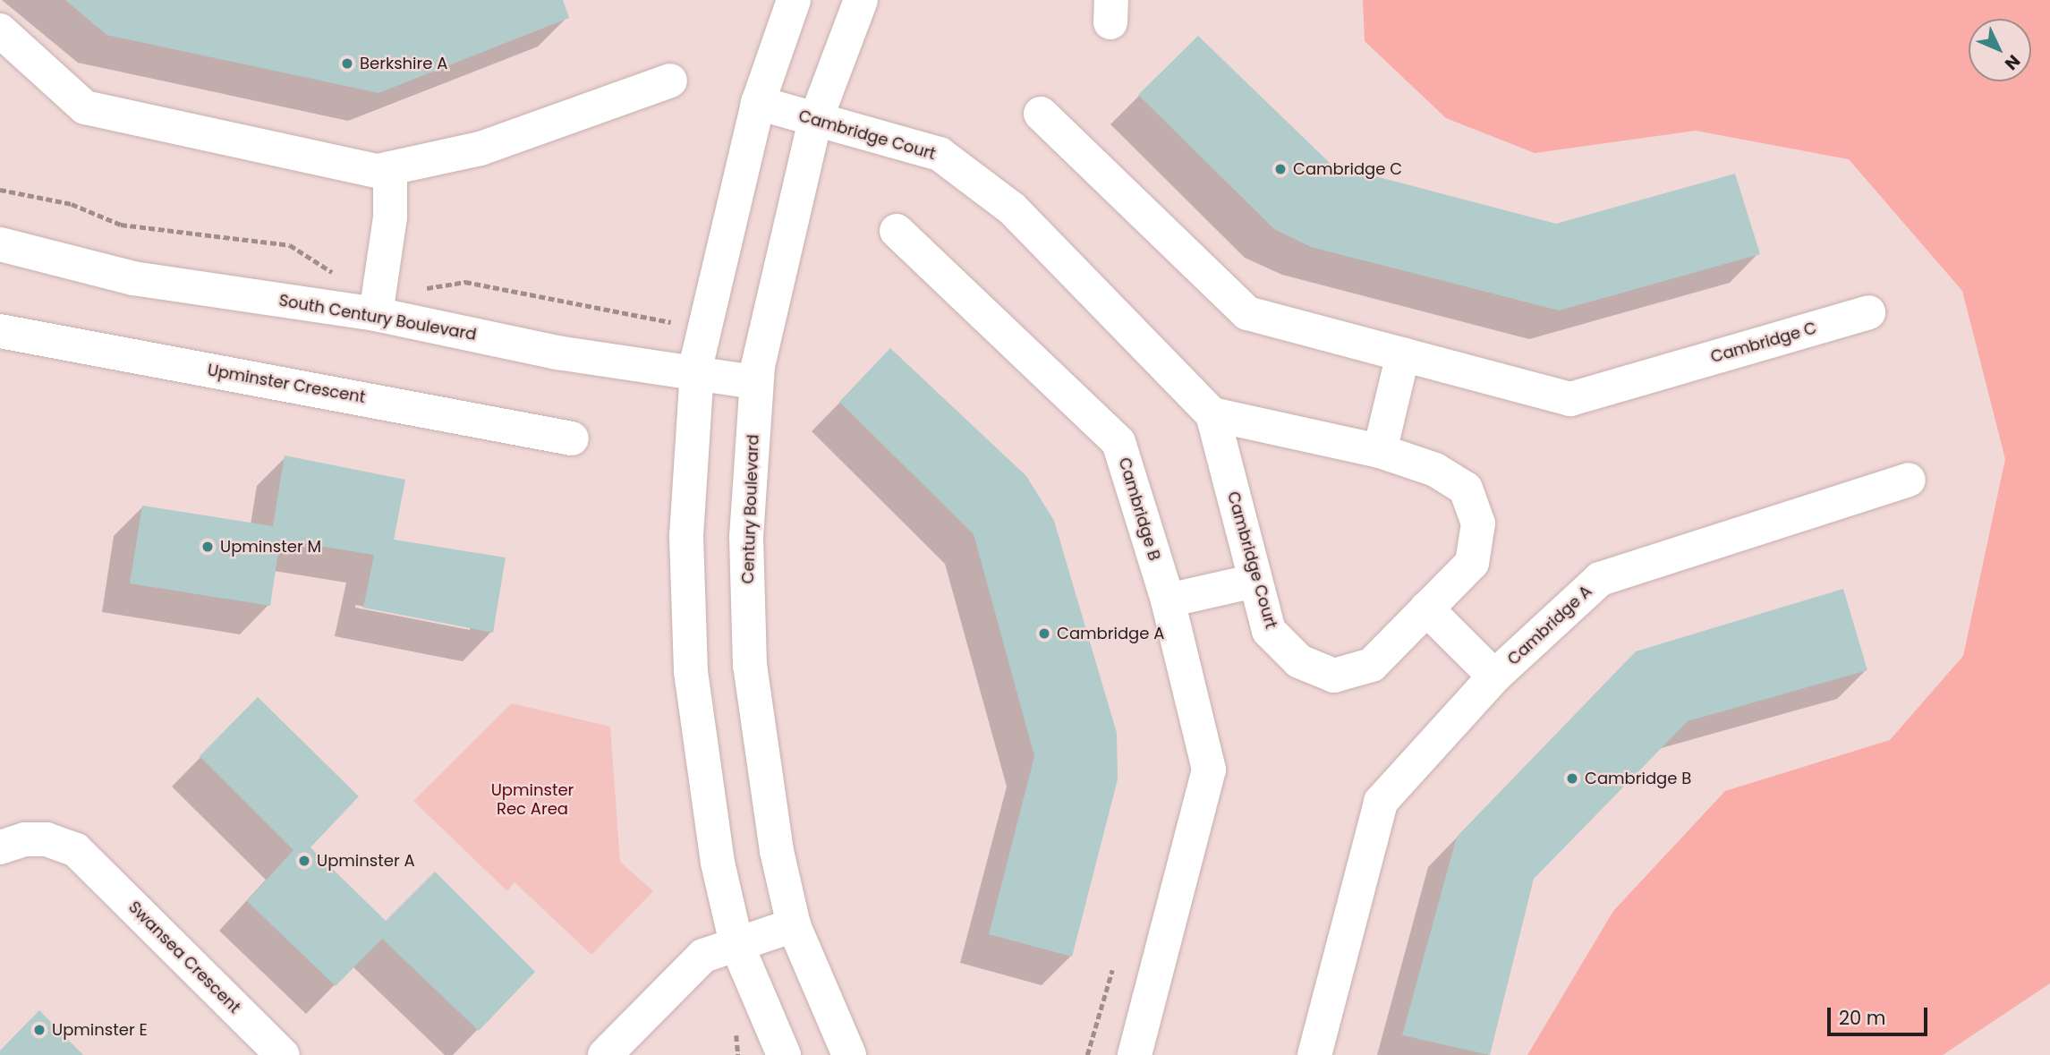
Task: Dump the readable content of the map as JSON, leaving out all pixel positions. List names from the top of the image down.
{
  "streets": {
    "street": [
      "Cambridge Court",
      "South Century Boulevard",
      "Cambridge C",
      "Upminster Crescent",
      "Century Boulevard",
      "Cambridge B",
      "Cambridge A",
      "Swansea Crescent"
    ]
  },
  "crossings": [
    ["Cambridge Court", "Century Boulevard"],
    ["South Century Boulevard", "Century Boulevard"]
  ],
  "parks": ["Upminster Rec Area"],
  "places": [
    "Berkshire A",
    "Cambridge C",
    "Upminster M",
    "Cambridge A",
    "Cambridge B",
    "Upminster A",
    "Upminster E"
  ],
  "scale_bar": "20 m",
  "north": "bottom right"
}
